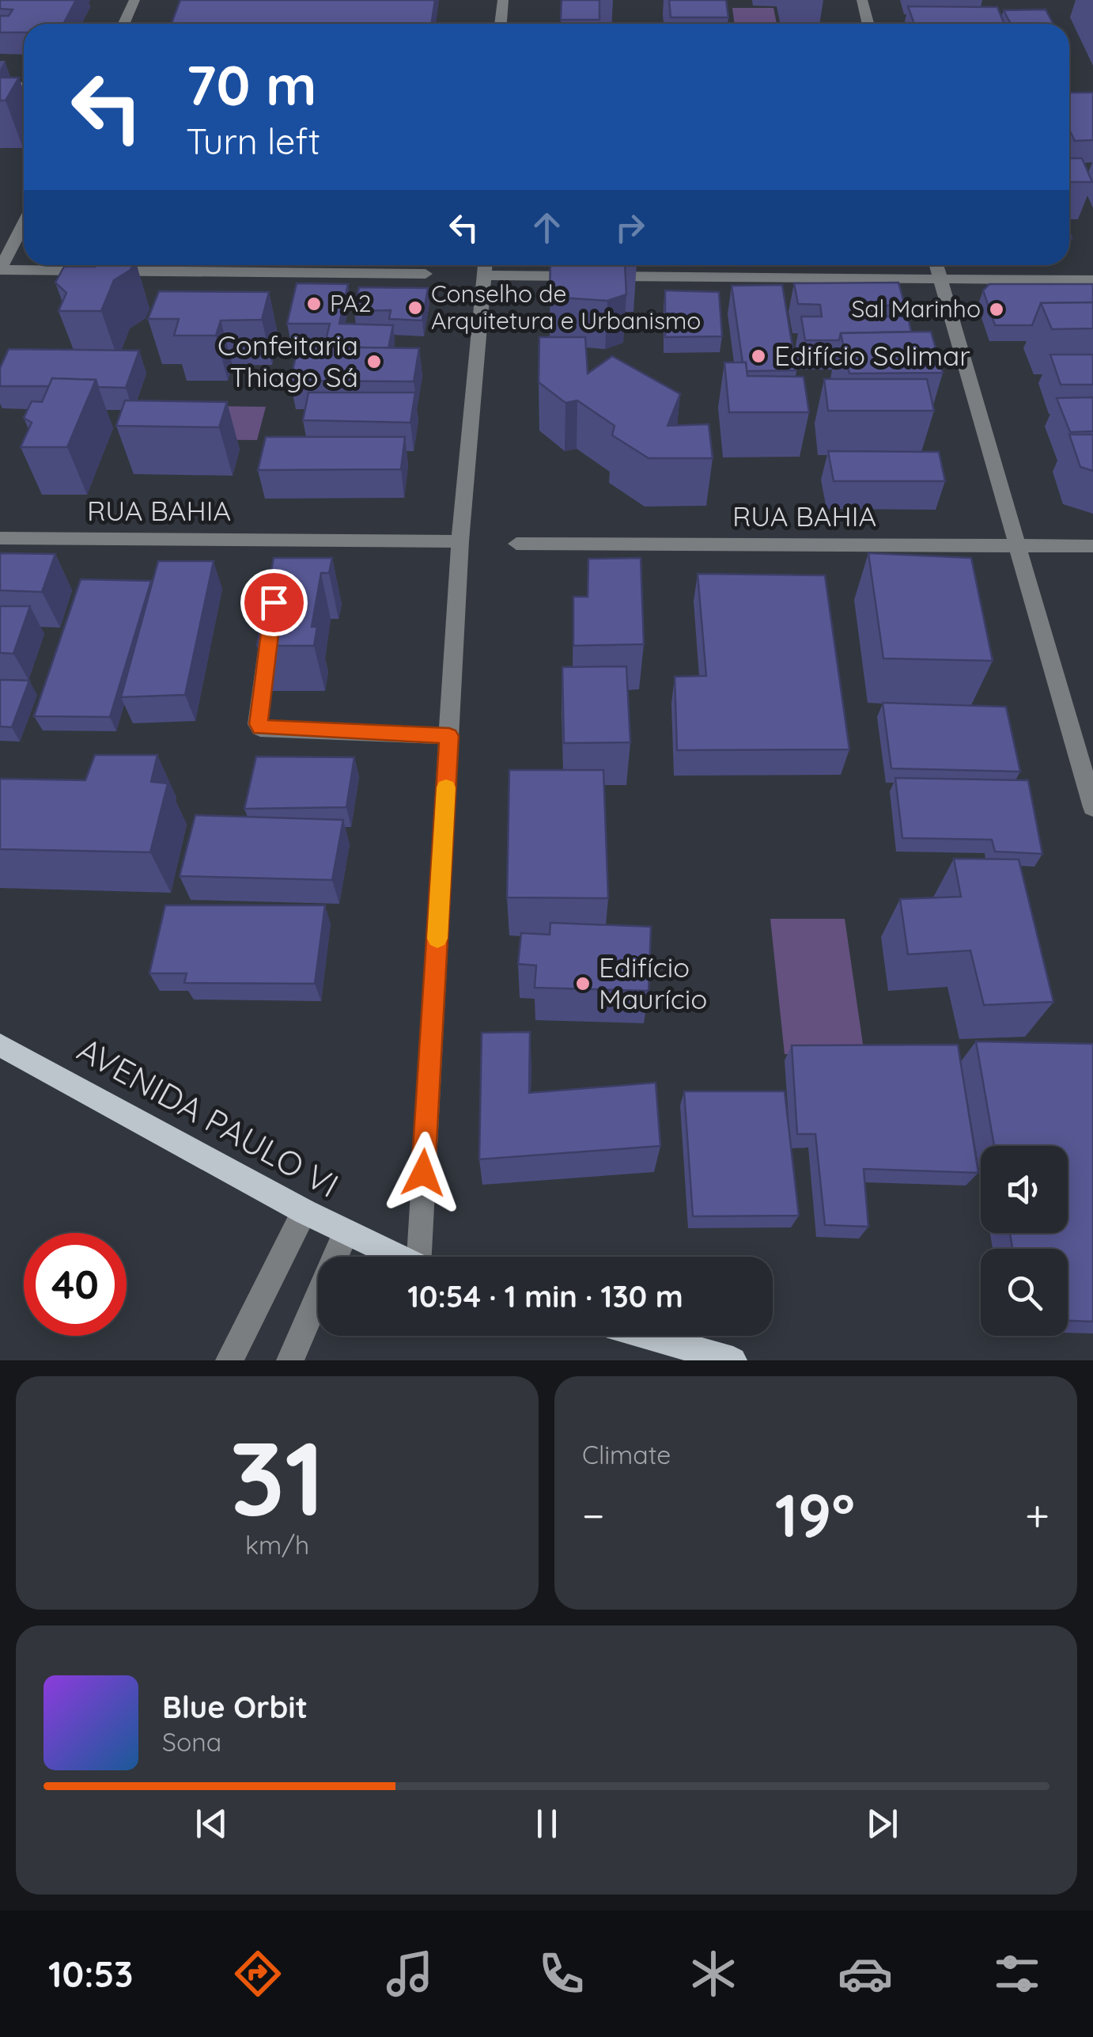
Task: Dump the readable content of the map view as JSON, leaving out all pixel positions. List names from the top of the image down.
{
  "streets": {
    "main road": ["AVENIDA PAULO VI"],
    "street": ["RUA BAHIA"]
  },
  "places": [
    "PA2",
    "Conselho de Arquitetura e Urbanismo",
    "Sal Marinho",
    "Edifício Solimar",
    "Confeitaria Thiago Sá",
    "Edifício Maurício"
  ],
  "page": {
    "turn": ["70 m", "Turn left"],
    "limit": "40",
    "trip": "10:54 · 1 min · 130 m",
    "tile": [
      ["31", "km/h"],
      "Climate"
    ],
    "heat": ["−", "19°", "+"],
    "song": ["Blue Orbit", "Sona"],
    "tabs": "10:53"
  }
}
